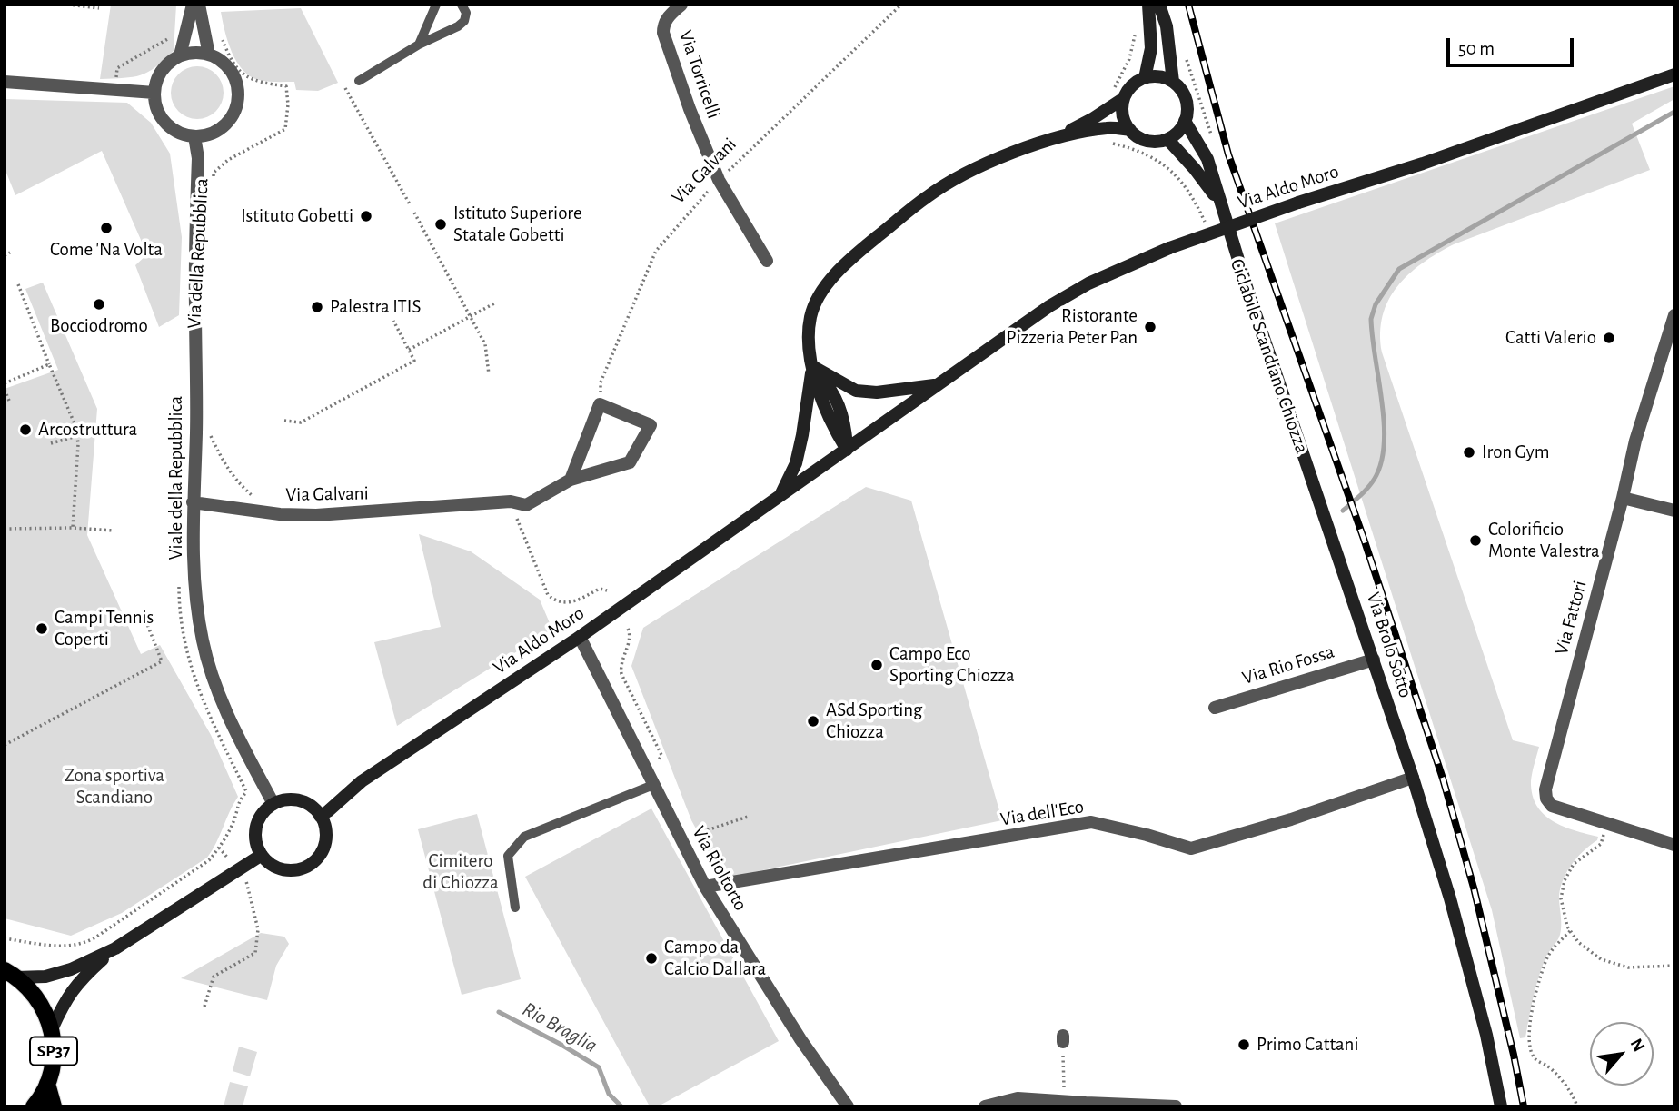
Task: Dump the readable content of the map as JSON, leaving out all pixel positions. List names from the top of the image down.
{
  "streets": {
    "main road": ["Via Aldo Moro", "Via Brolo Sotto", "SP37"],
    "street": [
      "Via Torricelli",
      "Via Galvani",
      "Viale della Repubblica",
      "Via Fattori",
      "Via Rio Fossa",
      "Via dell'Eco",
      "Via Rioltorto"
    ],
    "path": ["Via della Repubblica"]
  },
  "crossings": [
    ["Via Torricelli", "Via Galvani"],
    ["Via Galvani", "Viale della Repubblica"],
    ["Via Aldo Moro", "Viale della Repubblica"],
    ["Via Aldo Moro", "Via Rioltorto"],
    ["Via Brolo Sotto", "Via Rio Fossa"],
    ["Via Brolo Sotto", "Via dell'Eco"],
    ["Via dell'Eco", "Via Rioltorto"]
  ],
  "water": ["Rio Braglia"],
  "parks": ["Zona sportiva Scandiano", "Cimitero di Chiozza"],
  "places": [
    "Istituto Gobetti",
    "Istituto Superiore Statale Gobetti",
    "Come 'Na Volta",
    "Bocciodromo",
    "Palestra ITIS",
    "Ristorante Pizzeria Peter Pan",
    "Catti Valerio",
    "Arcostruttura",
    "Iron Gym",
    "Colorificio Monte Valestra",
    "Campi Tennis Coperti",
    "Campo Eco Sporting Chiozza",
    "ASd Sporting Chiozza",
    "Campo da Calcio Dallara",
    "Primo Cattani"
  ],
  "scale_bar": "50 m",
  "north": "top right"
}
